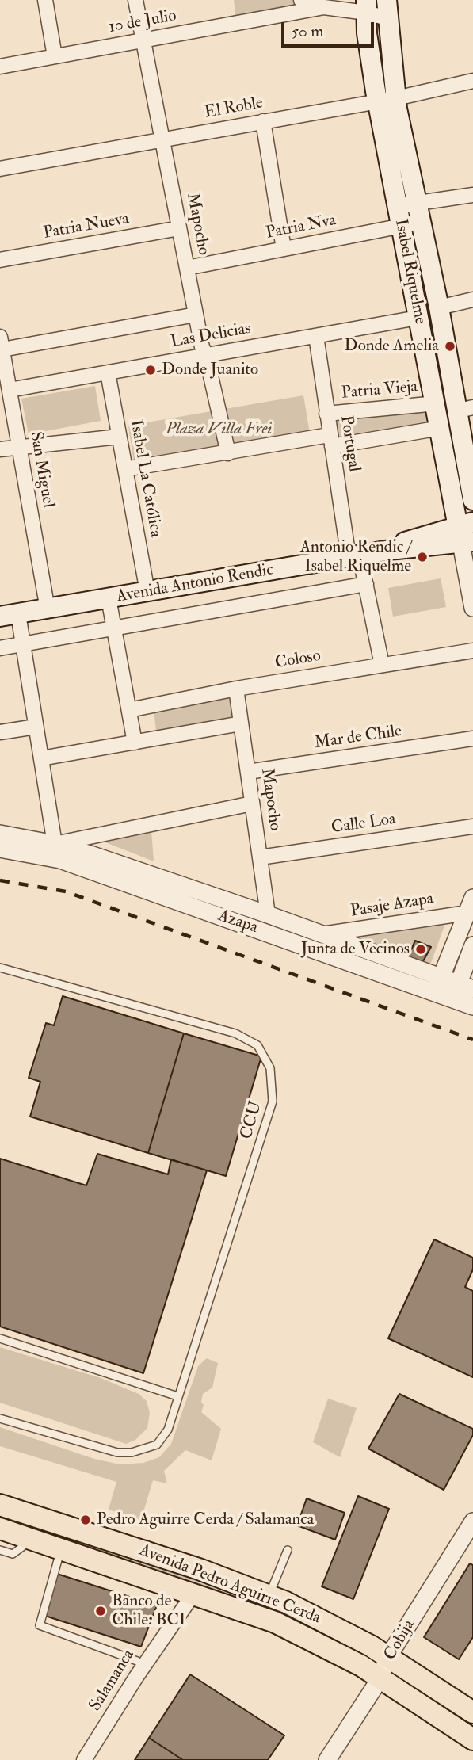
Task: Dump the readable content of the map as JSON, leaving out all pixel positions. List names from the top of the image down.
{
  "streets": {
    "main road": ["Isabel Riquelme", "Avenida Antonio Rendic", "Avenida Pedro Aguirre Cerda"],
    "street": [
      "10 de Julio",
      "El Roble",
      "Mapocho",
      "Patria Nueva",
      "Patria Nva",
      "Las Delicias",
      "Patria Vieja",
      "Portugal",
      "San Miguel",
      "Isabel La Católica",
      "Coloso",
      "Mar de Chile",
      "Calle Loa",
      "Pasaje Azapa",
      "Azapa",
      "Cobija",
      "Salamanca"
    ],
    "lane": ["CCU"]
  },
  "crossings": [
    ["10 de Julio", "Mapocho"],
    ["El Roble", "Mapocho"],
    ["El Roble", "Isabel Riquelme"],
    ["Mapocho", "Patria Nueva"],
    ["Mapocho", "Patria Nva"],
    ["Mapocho", "Las Delicias"],
    ["Mapocho", "Coloso"],
    ["Mapocho", "Mar de Chile"],
    ["Mapocho", "Calle Loa"],
    ["Mapocho", "Azapa"],
    ["Patria Nva", "Isabel Riquelme"],
    ["Isabel Riquelme", "Las Delicias"],
    ["Isabel Riquelme", "Patria Vieja"],
    ["Isabel Riquelme", "Avenida Antonio Rendic"],
    ["Las Delicias", "Portugal"],
    ["Las Delicias", "San Miguel"],
    ["Las Delicias", "Isabel La Católica"],
    ["Patria Vieja", "Portugal"],
    ["Portugal", "Avenida Antonio Rendic"],
    ["Portugal", "Coloso"],
    ["San Miguel", "Avenida Antonio Rendic"],
    ["Isabel La Católica", "Avenida Antonio Rendic"],
    ["Pasaje Azapa", "Azapa"],
    ["Avenida Pedro Aguirre Cerda", "Cobija"],
    ["Avenida Pedro Aguirre Cerda", "Salamanca"]
  ],
  "parks": ["Plaza Villa Frei"],
  "places": [
    "Donde Amelia",
    "Donde Juanito",
    "Antonio Rendic / Isabel Riquelme",
    "Junta de Vecinos",
    "Pedro Aguirre Cerda / Salamanca",
    "Banco de Chile: BCI"
  ],
  "scale_bar": "50 m"
}
